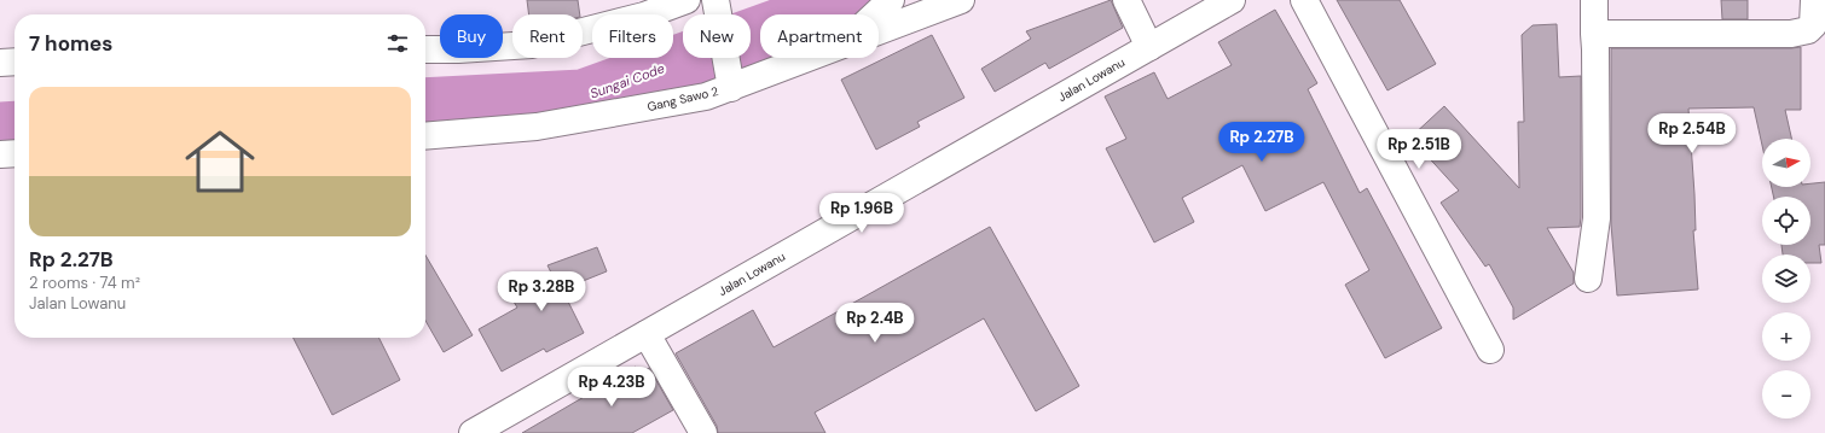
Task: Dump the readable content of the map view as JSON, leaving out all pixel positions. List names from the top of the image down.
{
  "streets": {
    "street": ["Jalan Lowanu", "Gang Sawo 2"]
  },
  "water": ["Sungai Code"],
  "north": "right",
  "page": {
    "chip": [
      "Buy",
      "Rent",
      "Filters",
      "New",
      "Apartment"
    ],
    "heading": "7 homes",
    "list": [
      {
        "name": "Rp 2.27B",
        "note": "2 rooms · 74 m² · Jalan Lowanu"
      }
    ],
    "price": [
      "Rp 2.54B",
      "Rp 2.27B",
      "Rp 2.51B",
      "Rp 1.96B",
      "Rp 3.28B",
      "Rp 2.4B",
      "Rp 4.23B"
    ],
    "map_buttons": ["+", "−"]
  }
}
